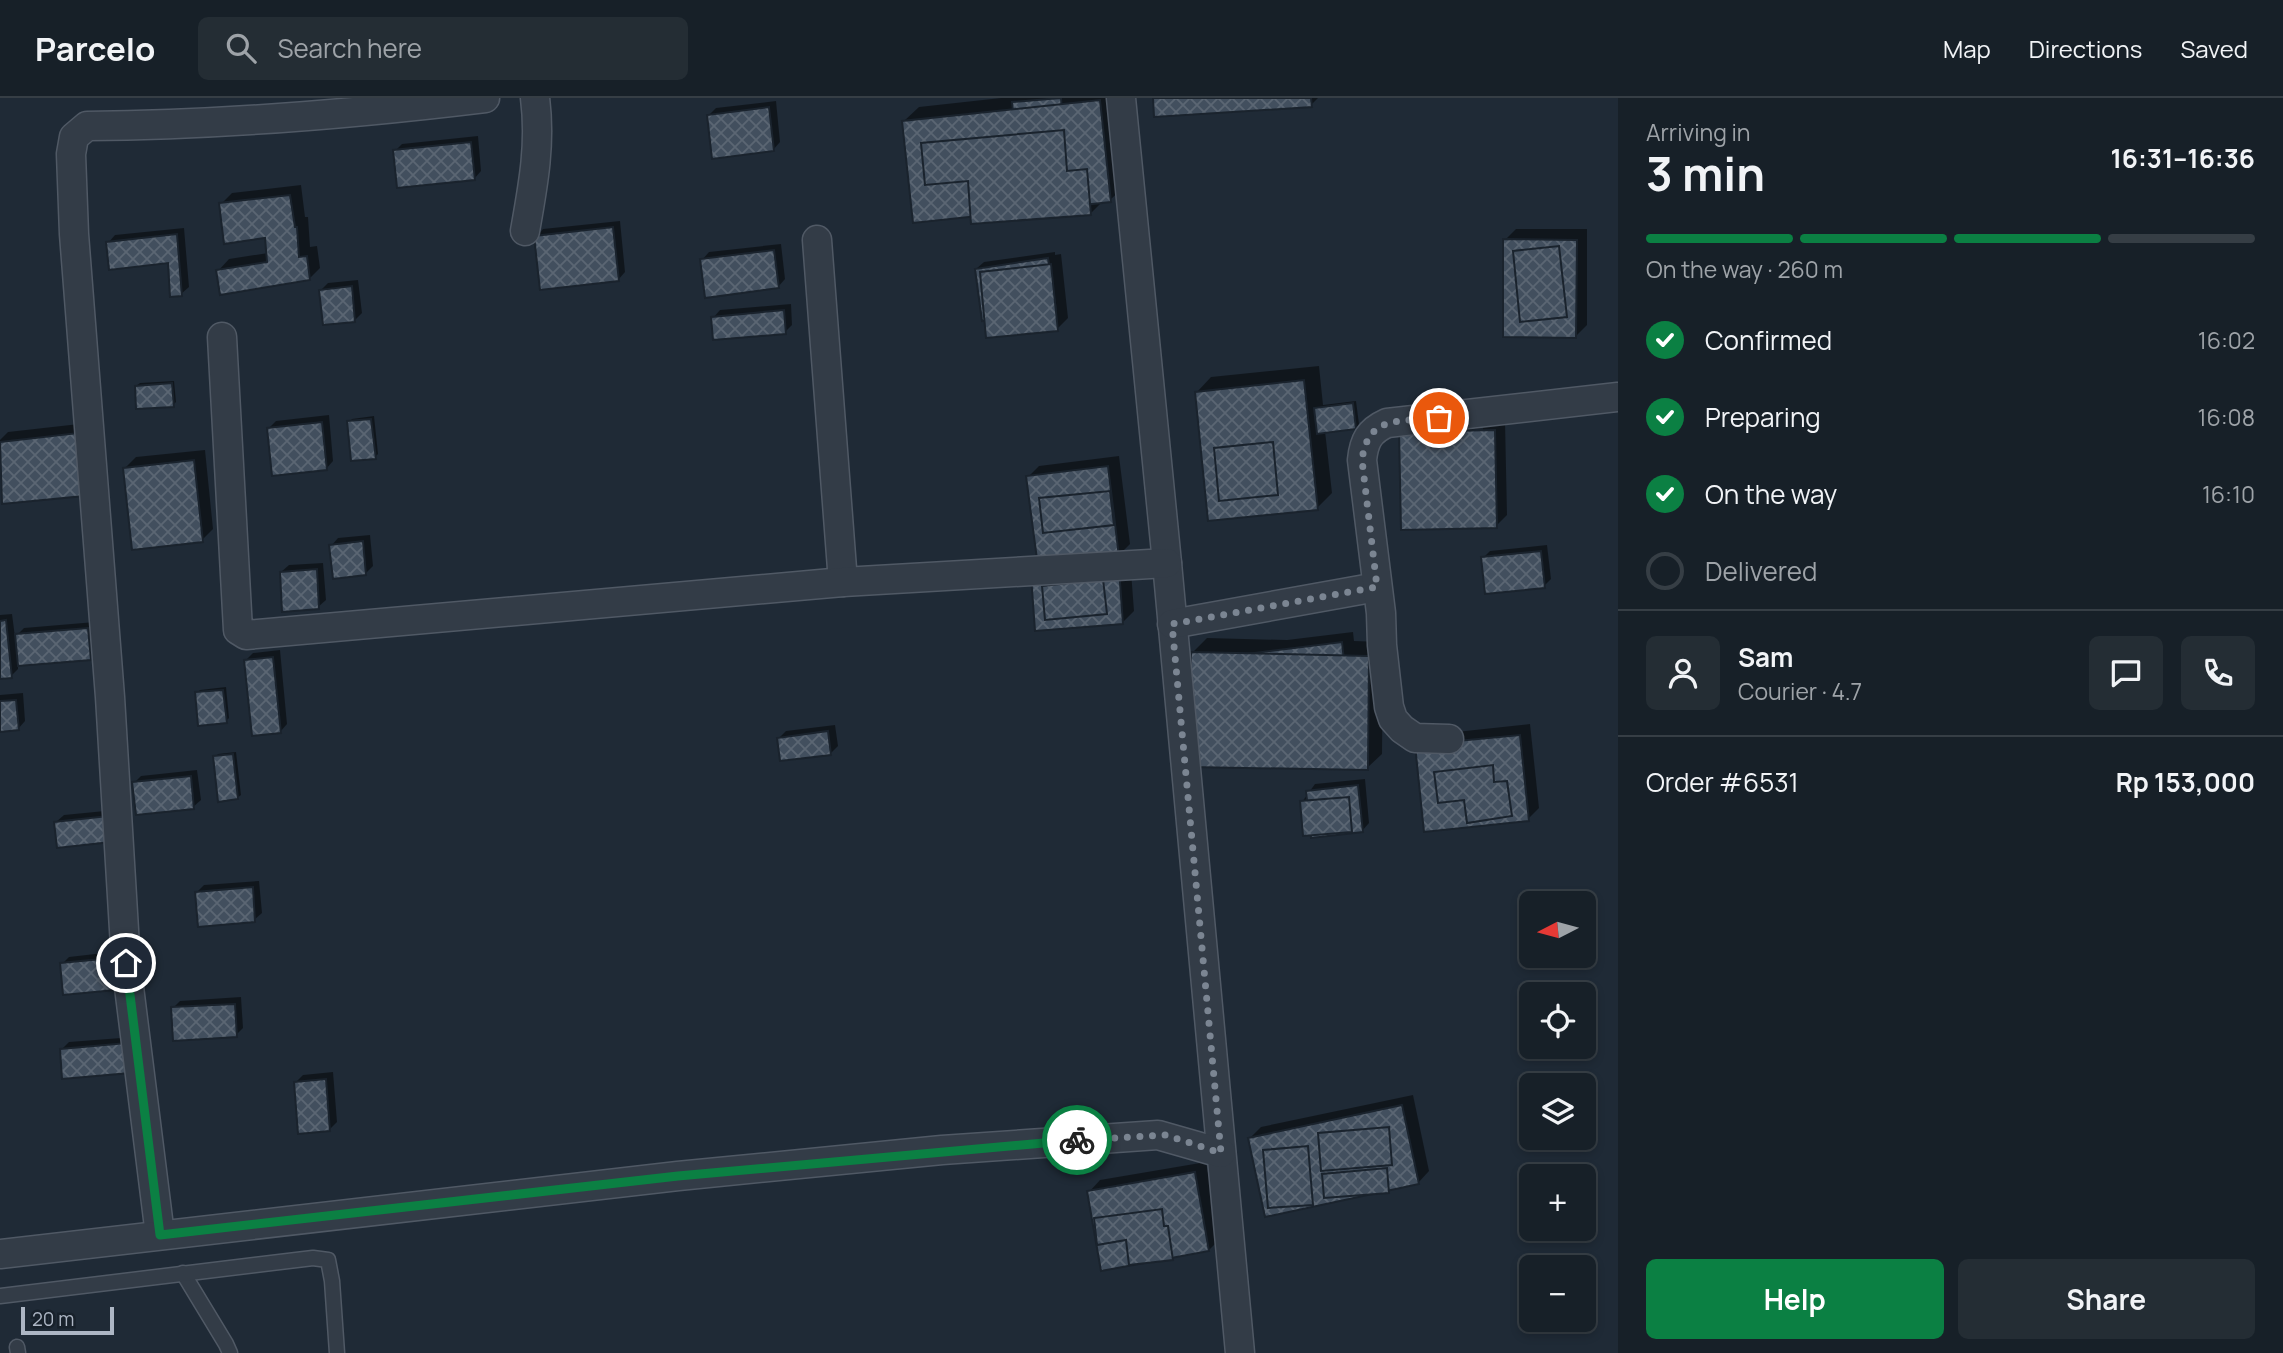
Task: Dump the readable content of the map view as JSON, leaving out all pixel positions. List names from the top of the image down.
{
  "scale_bar": "20 m",
  "north": "left",
  "page": {
    "header": "Parcelo",
    "search": "Search here",
    "nav": ["Map", "Directions", "Saved"],
    "heading": ["3 min", "Arriving in", "16:31–16:36"],
    "panel": [
      "Sam",
      "Courier · 4.7",
      "Order #6531",
      "Rp 153,000"
    ],
    "bar": "On the way · 260 m",
    "list": [
      ["Confirmed", "16:02"],
      ["Preparing", "16:08"],
      ["On the way", "16:10"],
      "Delivered"
    ],
    "map_buttons": ["+", "−"],
    "buttons": ["Help", "Share"],
    "scale": "20 m"
  }
}
